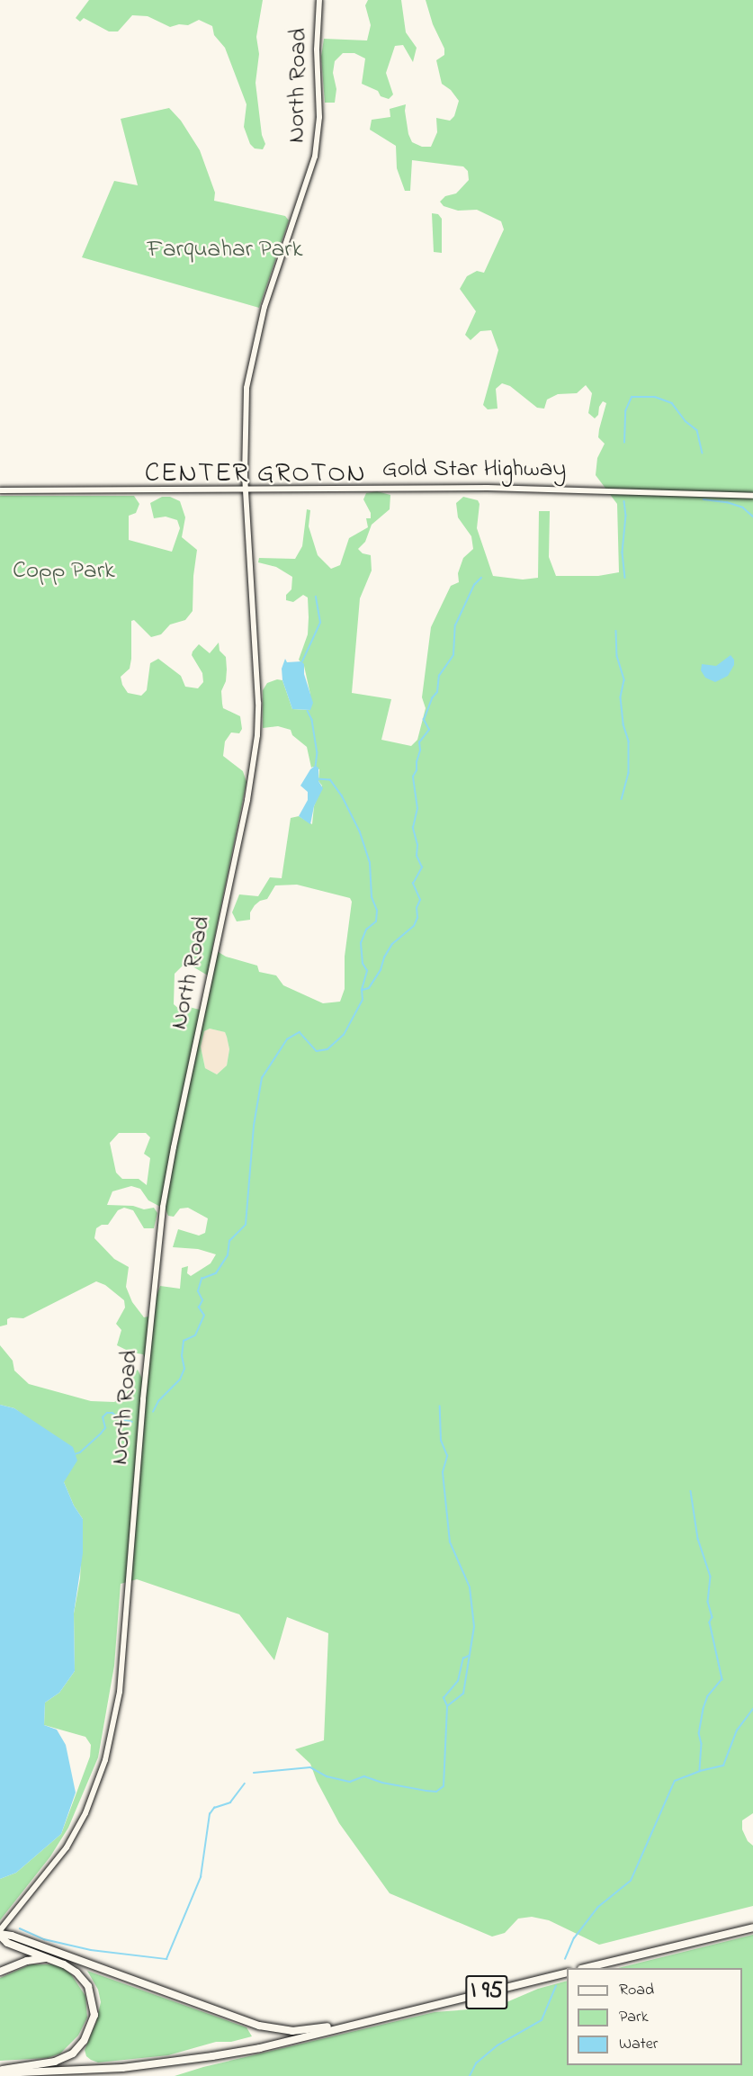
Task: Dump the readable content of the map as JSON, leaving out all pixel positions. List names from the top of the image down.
{
  "streets": {
    "highway": ["I 95"],
    "main road": ["North Road", "Gold Star Highway"]
  },
  "crossings": [
    ["North Road", "Gold Star Highway"]
  ],
  "districts": ["CENTER GROTON"],
  "parks": ["Farquahar Park", "Copp Park"],
  "legend": ["Road", "Park", "Water"]
}
